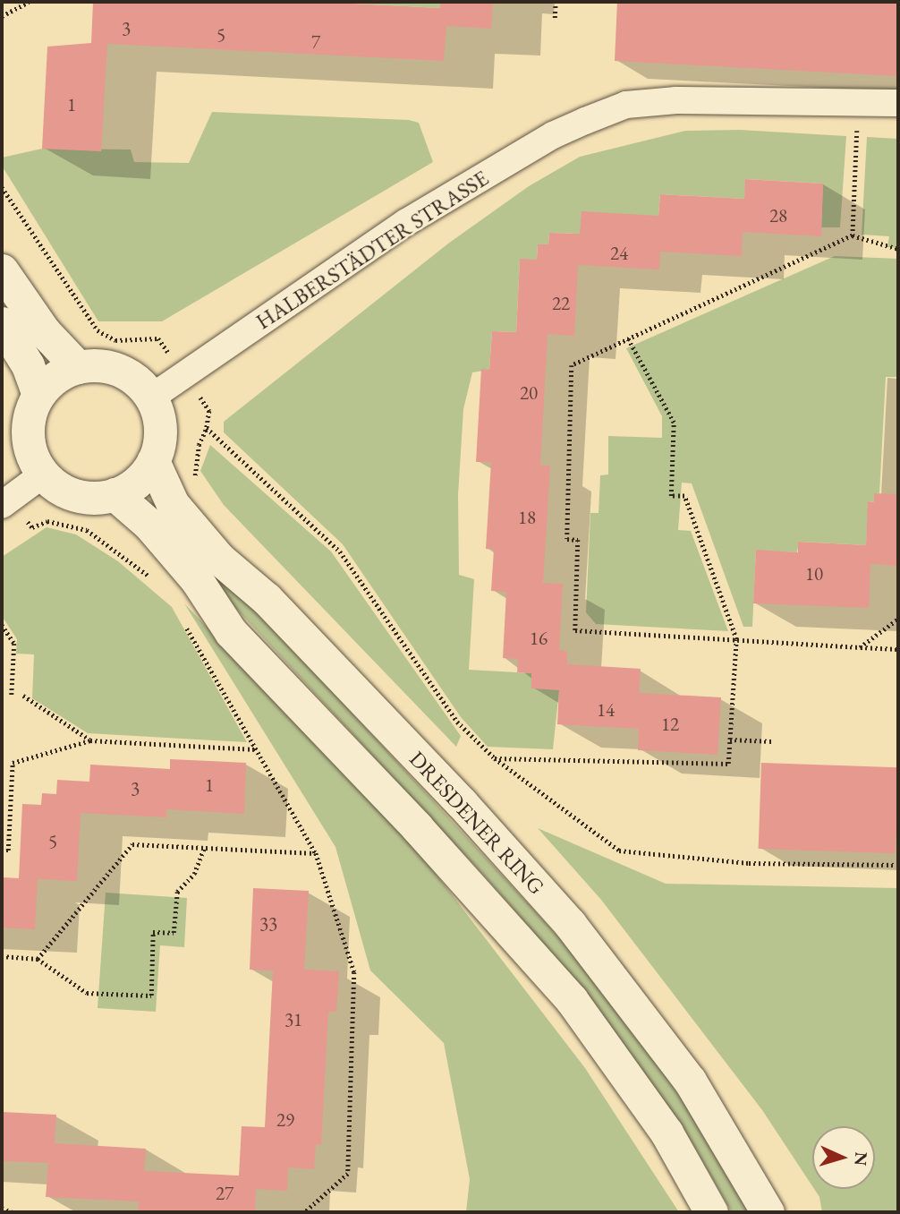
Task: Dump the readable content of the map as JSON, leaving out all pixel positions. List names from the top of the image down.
{
  "streets": {
    "street": ["HALBERSTÄDTER STRASSE", "DRESDENER RING"]
  },
  "crossings": [
    ["HALBERSTÄDTER STRASSE", "DRESDENER RING"]
  ],
  "house_numbers": [
    "3",
    "5",
    "7",
    "1",
    "28",
    "24",
    "22",
    "20",
    "18",
    "10",
    "16",
    "14",
    "12",
    "1",
    "3",
    "5",
    "33",
    "31",
    "29",
    "27"
  ],
  "north": "right"
}
